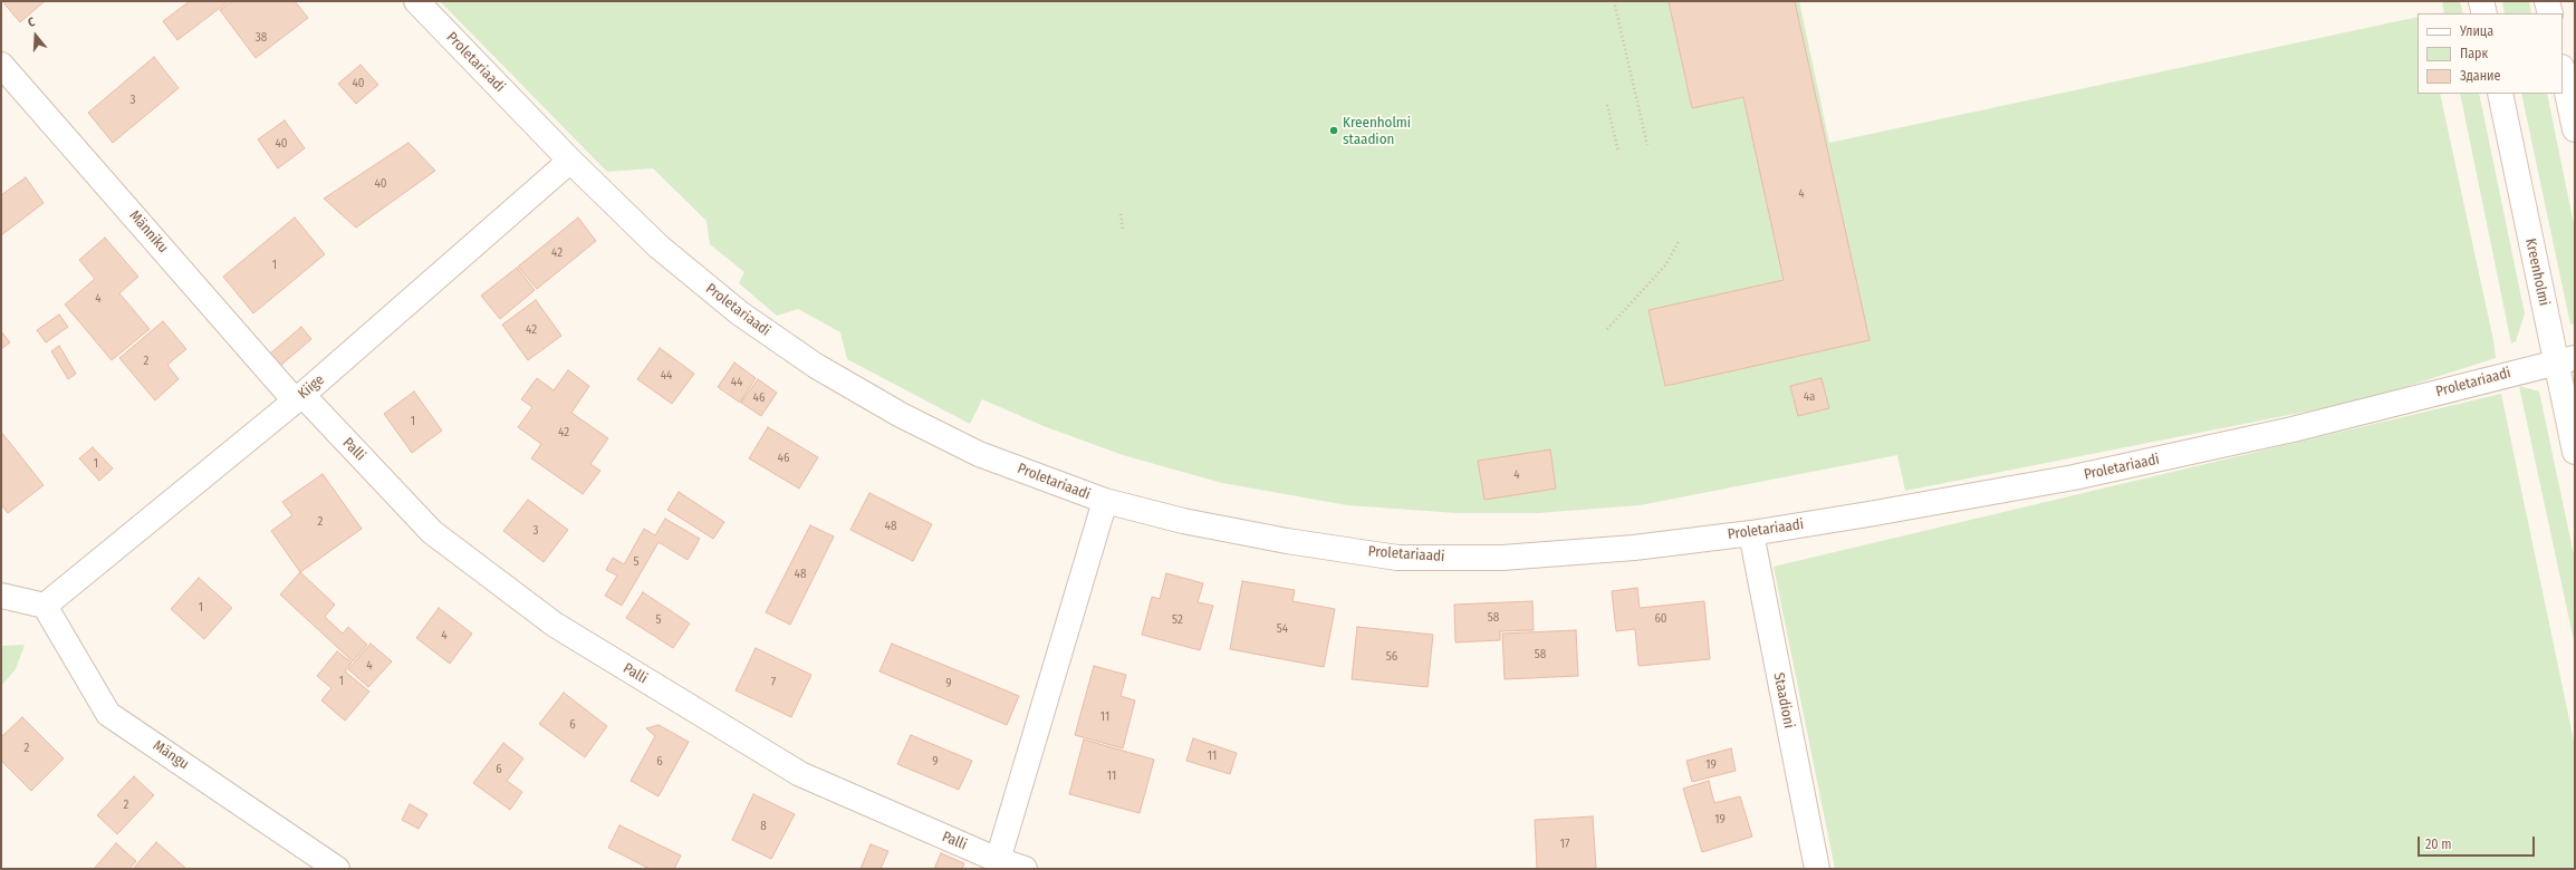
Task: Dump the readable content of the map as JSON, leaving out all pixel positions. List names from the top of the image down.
{
  "streets": {
    "street": [
      "Proletariaadi",
      "Männiku",
      "Kreenholmi",
      "Kiige",
      "Palli",
      "Staadioni",
      "Mängu"
    ]
  },
  "crossings": [
    ["Proletariaadi", "Kreenholmi"],
    ["Proletariaadi", "Kiige"],
    ["Proletariaadi", "Staadioni"],
    ["Männiku", "Kiige"],
    ["Männiku", "Palli"],
    ["Kiige", "Palli"],
    ["Kiige", "Mängu"]
  ],
  "places": ["Kreenholmi staadion"],
  "house_numbers": [
    "38",
    "40",
    "3",
    "40",
    "40",
    "4",
    "42",
    "1",
    "4",
    "42",
    "2",
    "44",
    "44",
    "4a",
    "46",
    "1",
    "42",
    "46",
    "1",
    "4",
    "2",
    "48",
    "3",
    "5",
    "48",
    "1",
    "58",
    "60",
    "5",
    "52",
    "54",
    "4",
    "58",
    "56",
    "4",
    "1",
    "7",
    "9",
    "11",
    "6",
    "2",
    "11",
    "6",
    "9",
    "19",
    "6",
    "11",
    "2",
    "19",
    "8",
    "17"
  ],
  "legend": ["Улица", "Парк", "Здание"],
  "scale_bar": "20 m",
  "north": "top"
}
